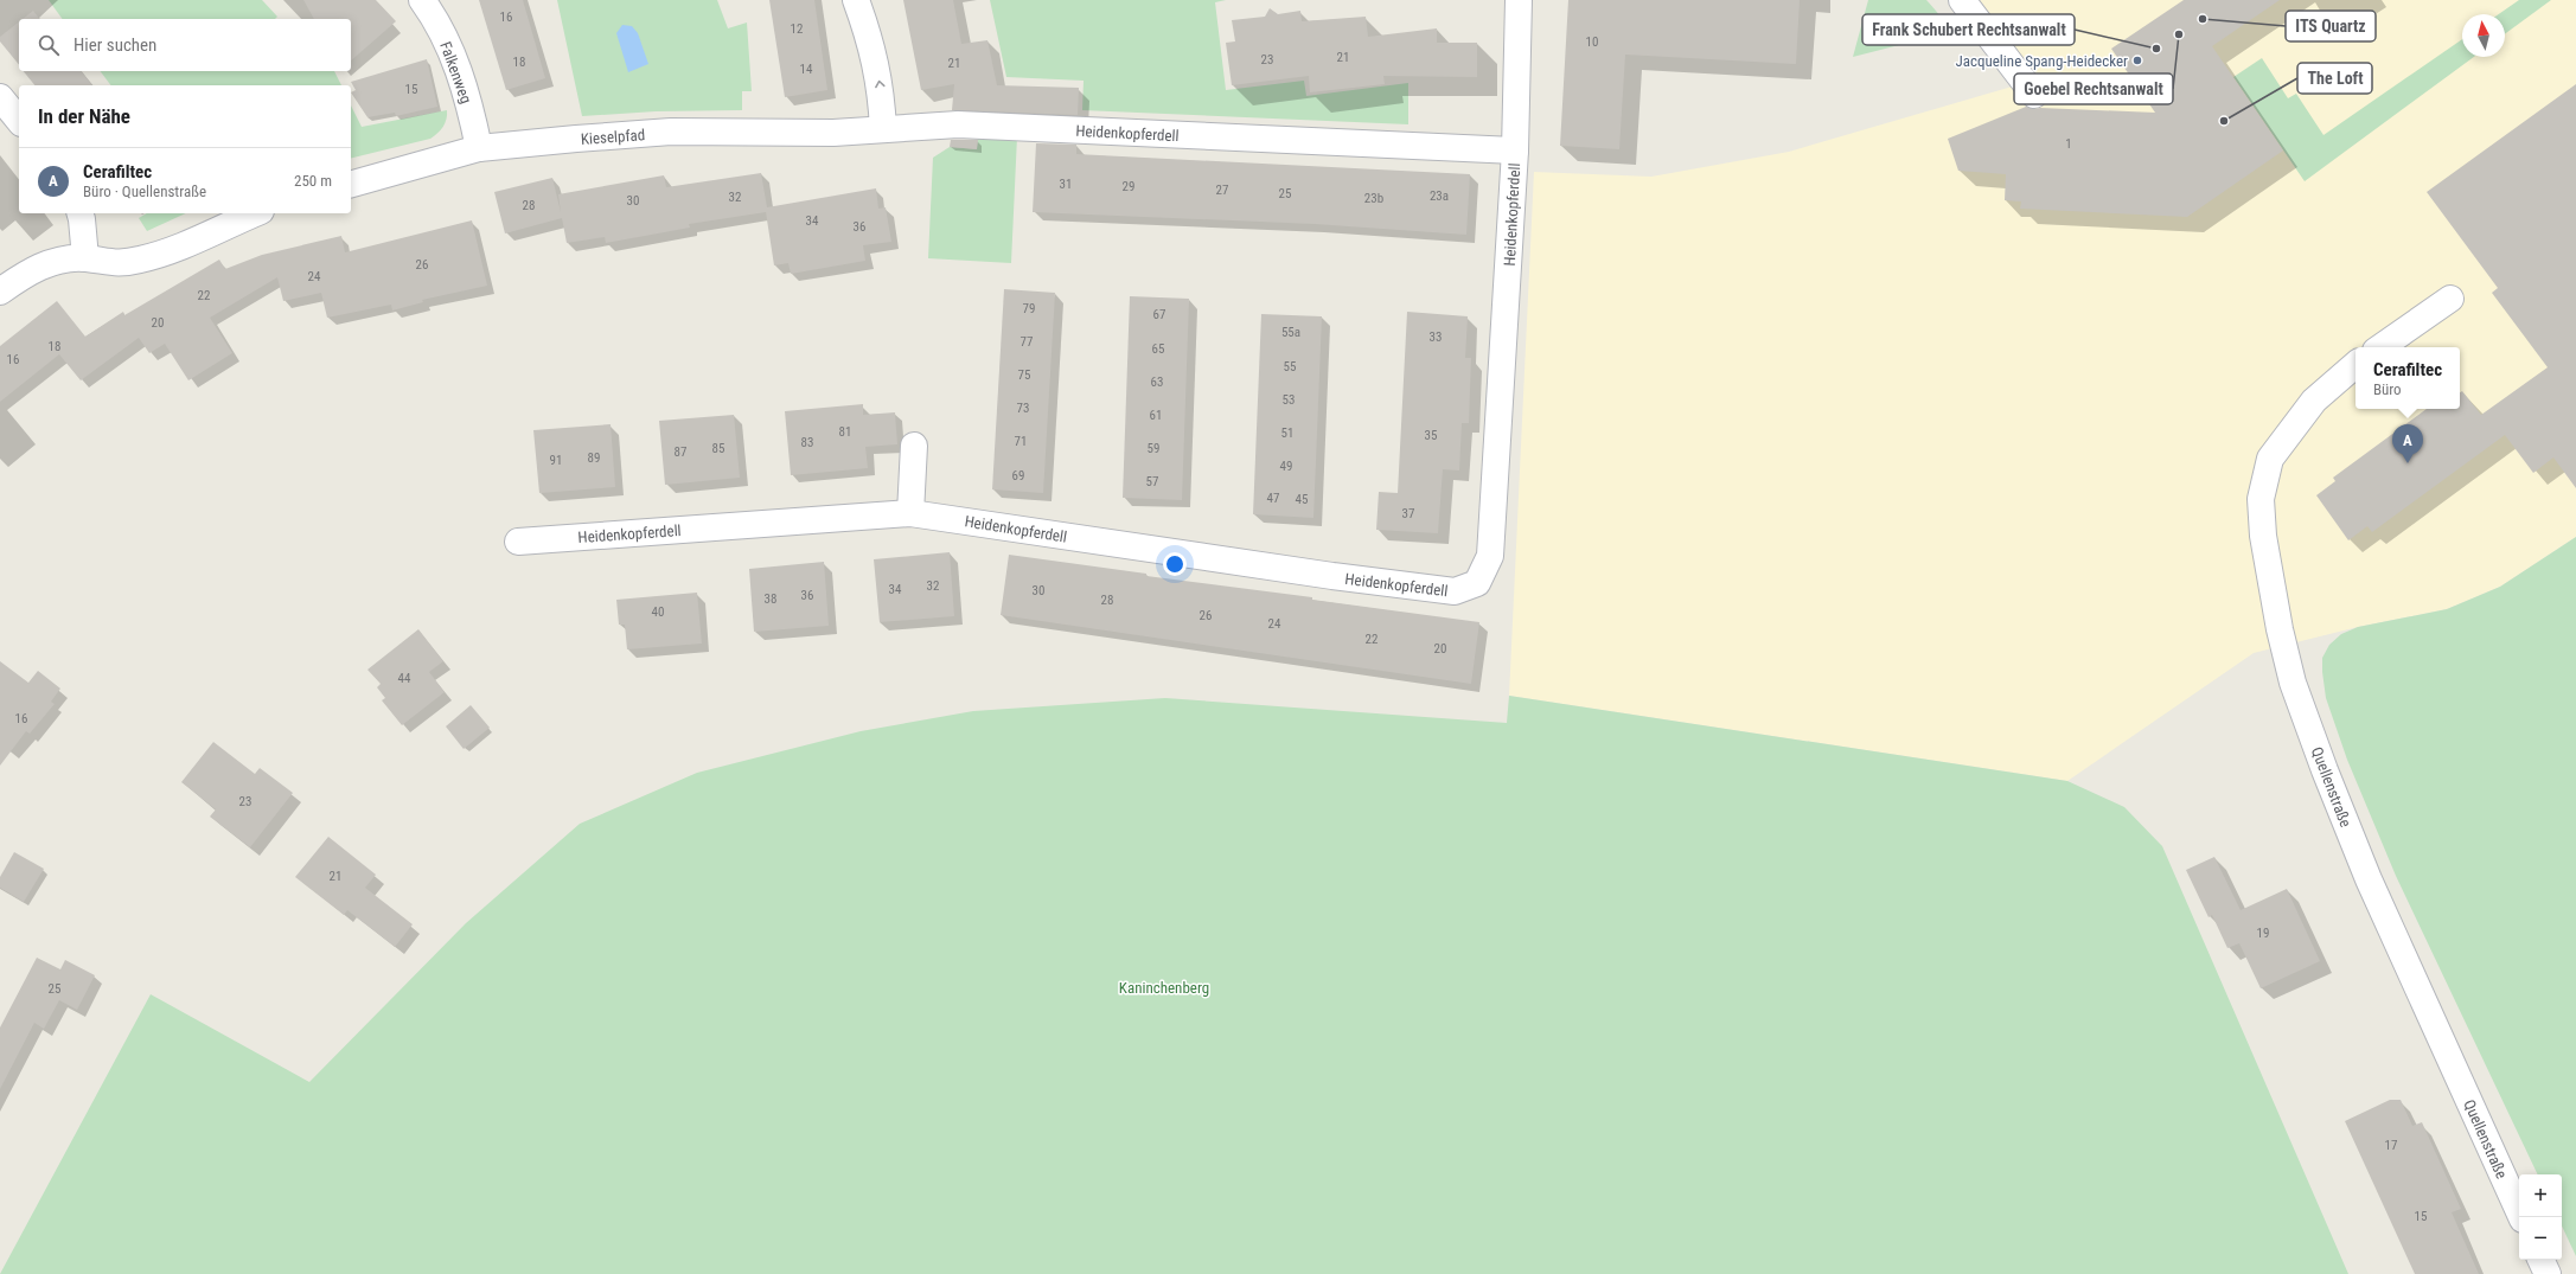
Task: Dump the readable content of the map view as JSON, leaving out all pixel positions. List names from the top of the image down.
{
  "streets": {
    "street": [
      "Falkenweg",
      "Heidenkopferdell",
      "Kieselpfad",
      "Quellenstraße"
    ]
  },
  "crossings": [
    ["Falkenweg", "Kieselpfad"],
    ["Heidenkopferdell", "Kieselpfad"]
  ],
  "parks": ["Kaninchenberg"],
  "places": [
    "ITS Quartz",
    "Goebel Rechtsanwalt",
    "Frank Schubert Rechtsanwalt",
    "Jacqueline Spang-Heidecker",
    "The Loft"
  ],
  "house_numbers": [
    "16",
    "12",
    "10",
    "21",
    "23",
    "18",
    "21",
    "14",
    "15",
    "1",
    "31",
    "29",
    "27",
    "25",
    "23a",
    "32",
    "23b",
    "30",
    "28",
    "34",
    "36",
    "26",
    "24",
    "22",
    "79",
    "67",
    "20",
    "55a",
    "33",
    "77",
    "18",
    "65",
    "16",
    "55",
    "75",
    "63",
    "53",
    "73",
    "61",
    "81",
    "51",
    "35",
    "71",
    "83",
    "85",
    "59",
    "87",
    "89",
    "91",
    "49",
    "69",
    "57",
    "47",
    "45",
    "37",
    "32",
    "34",
    "30",
    "36",
    "38",
    "28",
    "40",
    "26",
    "24",
    "22",
    "20",
    "44",
    "16",
    "23",
    "21",
    "19",
    "25",
    "17",
    "15"
  ],
  "north": "top",
  "page": {
    "search": "Hier suchen",
    "heading": "In der Nähe",
    "list": [
      {
        "mark": "A",
        "name": "Cerafiltec",
        "note": "Büro · Quellenstraße",
        "value": "250 m"
      }
    ],
    "popup": ["Cerafiltec", "Büro"],
    "pins": "A",
    "map_buttons": ["+", "−"]
  }
}
